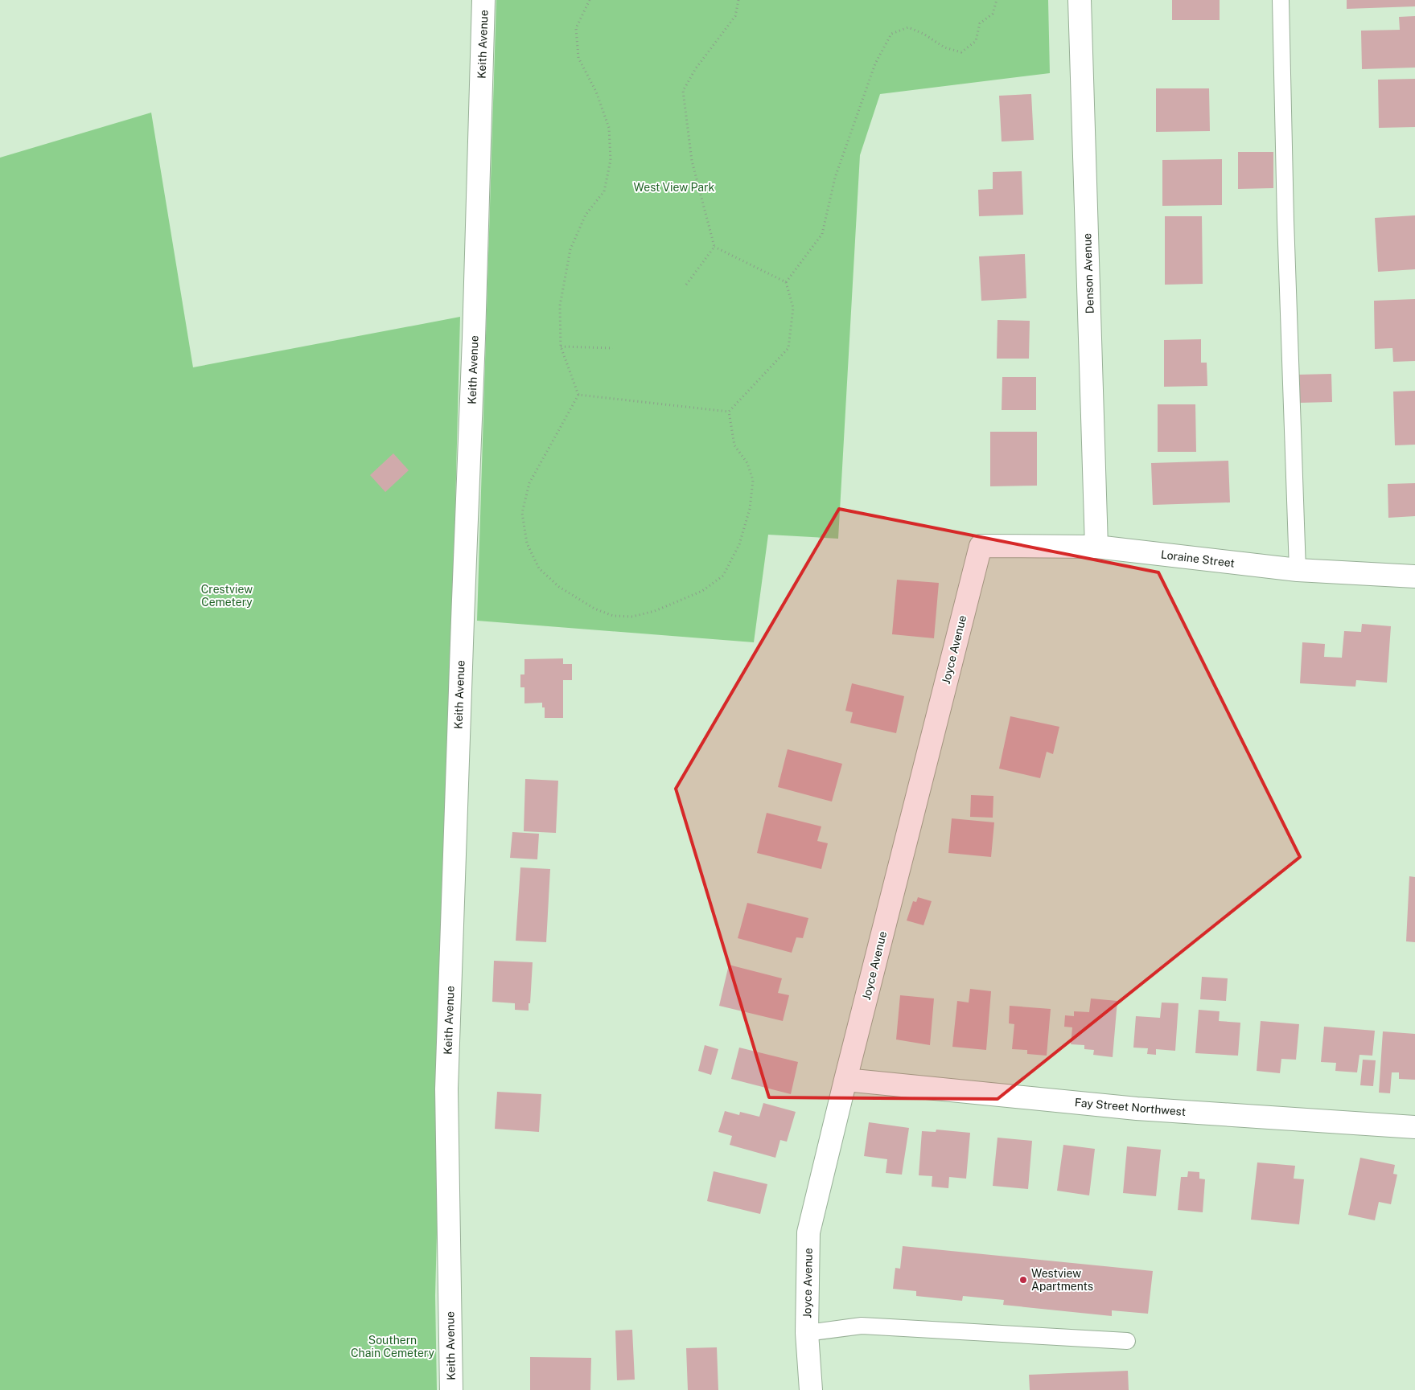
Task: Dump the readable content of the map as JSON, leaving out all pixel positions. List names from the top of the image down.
{
  "streets": {
    "street": [
      "Keith Avenue",
      "Denson Avenue",
      "Loraine Street",
      "Joyce Avenue",
      "Fay Street Northwest"
    ]
  },
  "crossings": [
    ["Denson Avenue", "Loraine Street"],
    ["Loraine Street", "Joyce Avenue"],
    ["Joyce Avenue", "Fay Street Northwest"]
  ],
  "parks": ["West View Park", "Crestview Cemetery", "Southern Chain Cemetery"],
  "places": ["Westview Apartments"]
}
